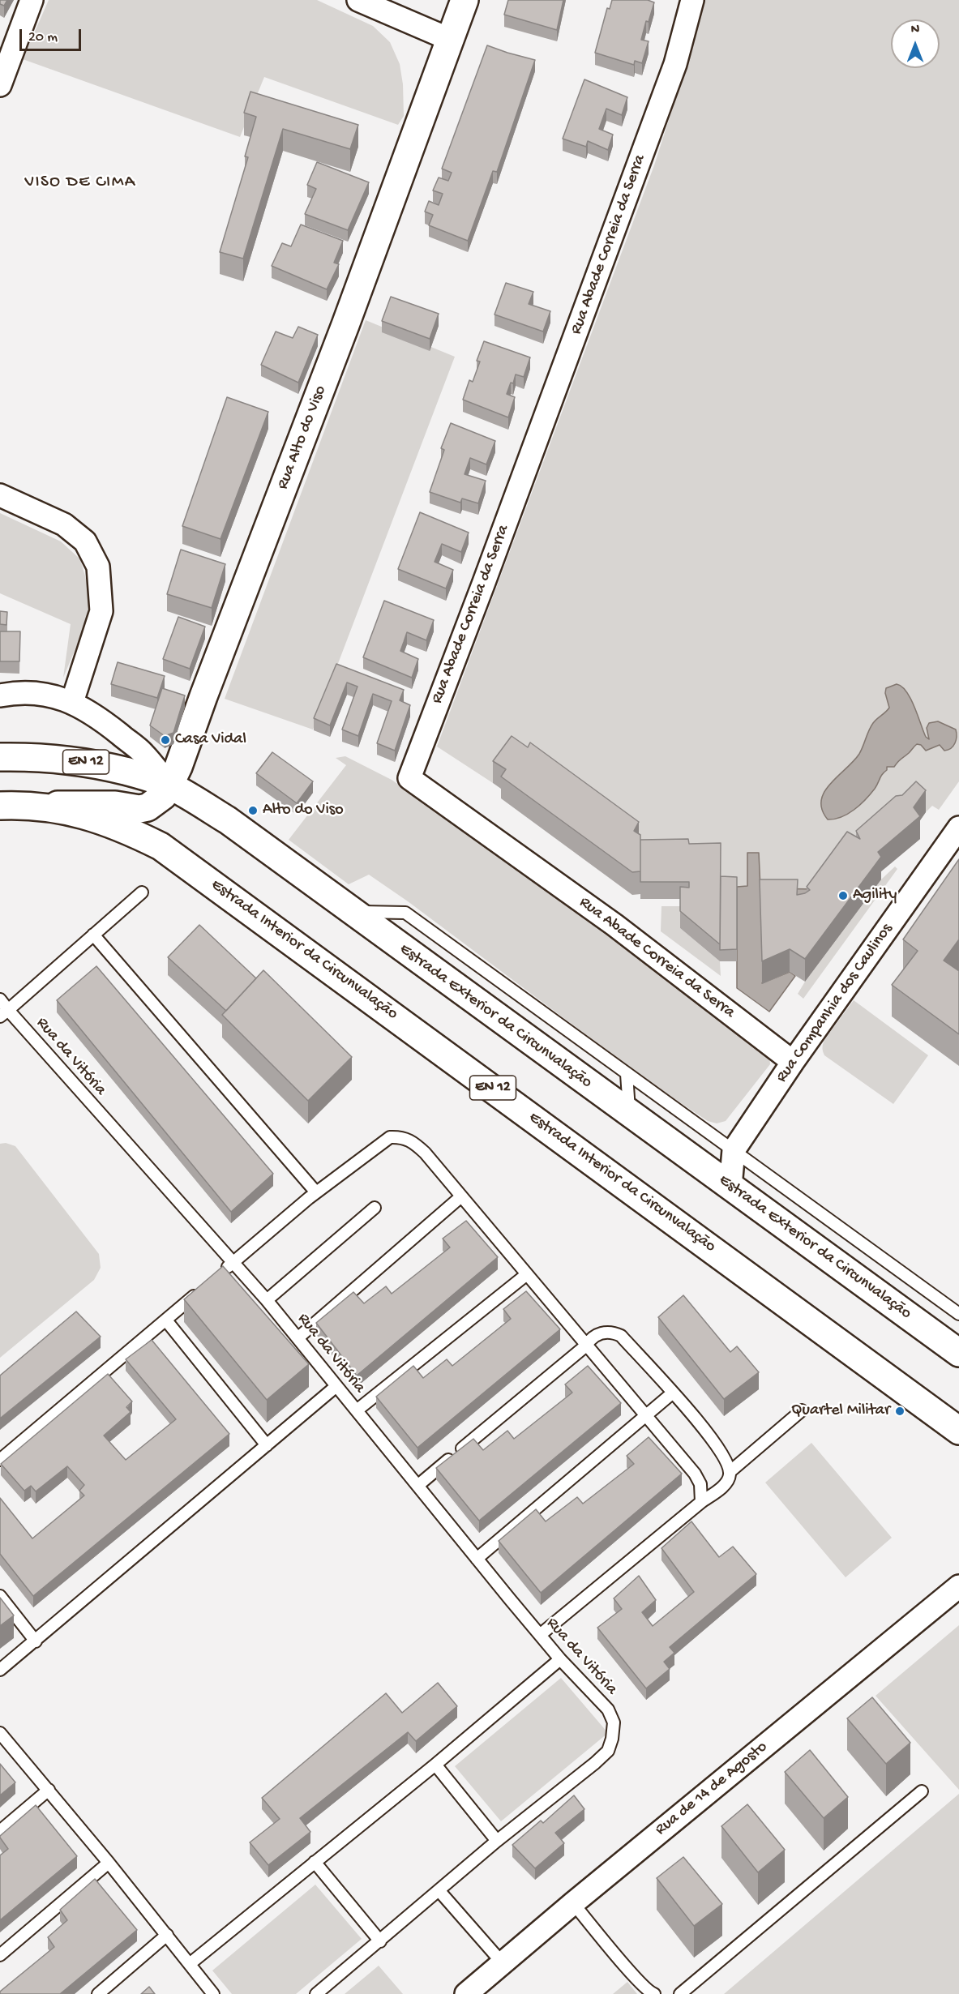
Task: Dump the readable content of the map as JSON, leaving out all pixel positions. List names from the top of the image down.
{
  "streets": {
    "main road": [
      "Rua Alto do Viso",
      "EN 12",
      "Estrada Interior da Circunvalação",
      "Estrada Exterior da Circunvalação"
    ],
    "street": ["Rua Abade Correia da Serra", "Rua Companhia dos Caulinos", "Rua de 14 de Agosto"],
    "lane": ["Rua da Vitória"]
  },
  "crossings": [
    ["Rua Abade Correia da Serra", "Rua Companhia dos Caulinos"],
    ["Rua Alto do Viso", "Estrada Interior da Circunvalação"],
    ["Rua Alto do Viso", "Estrada Exterior da Circunvalação"],
    ["Rua Companhia dos Caulinos", "Estrada Exterior da Circunvalação"]
  ],
  "districts": ["VISO DE CIMA"],
  "places": [
    "Casa Vidal",
    "Alto do Viso",
    "Agility",
    "Quartel Militar"
  ],
  "scale_bar": "20 m",
  "north": "top"
}
